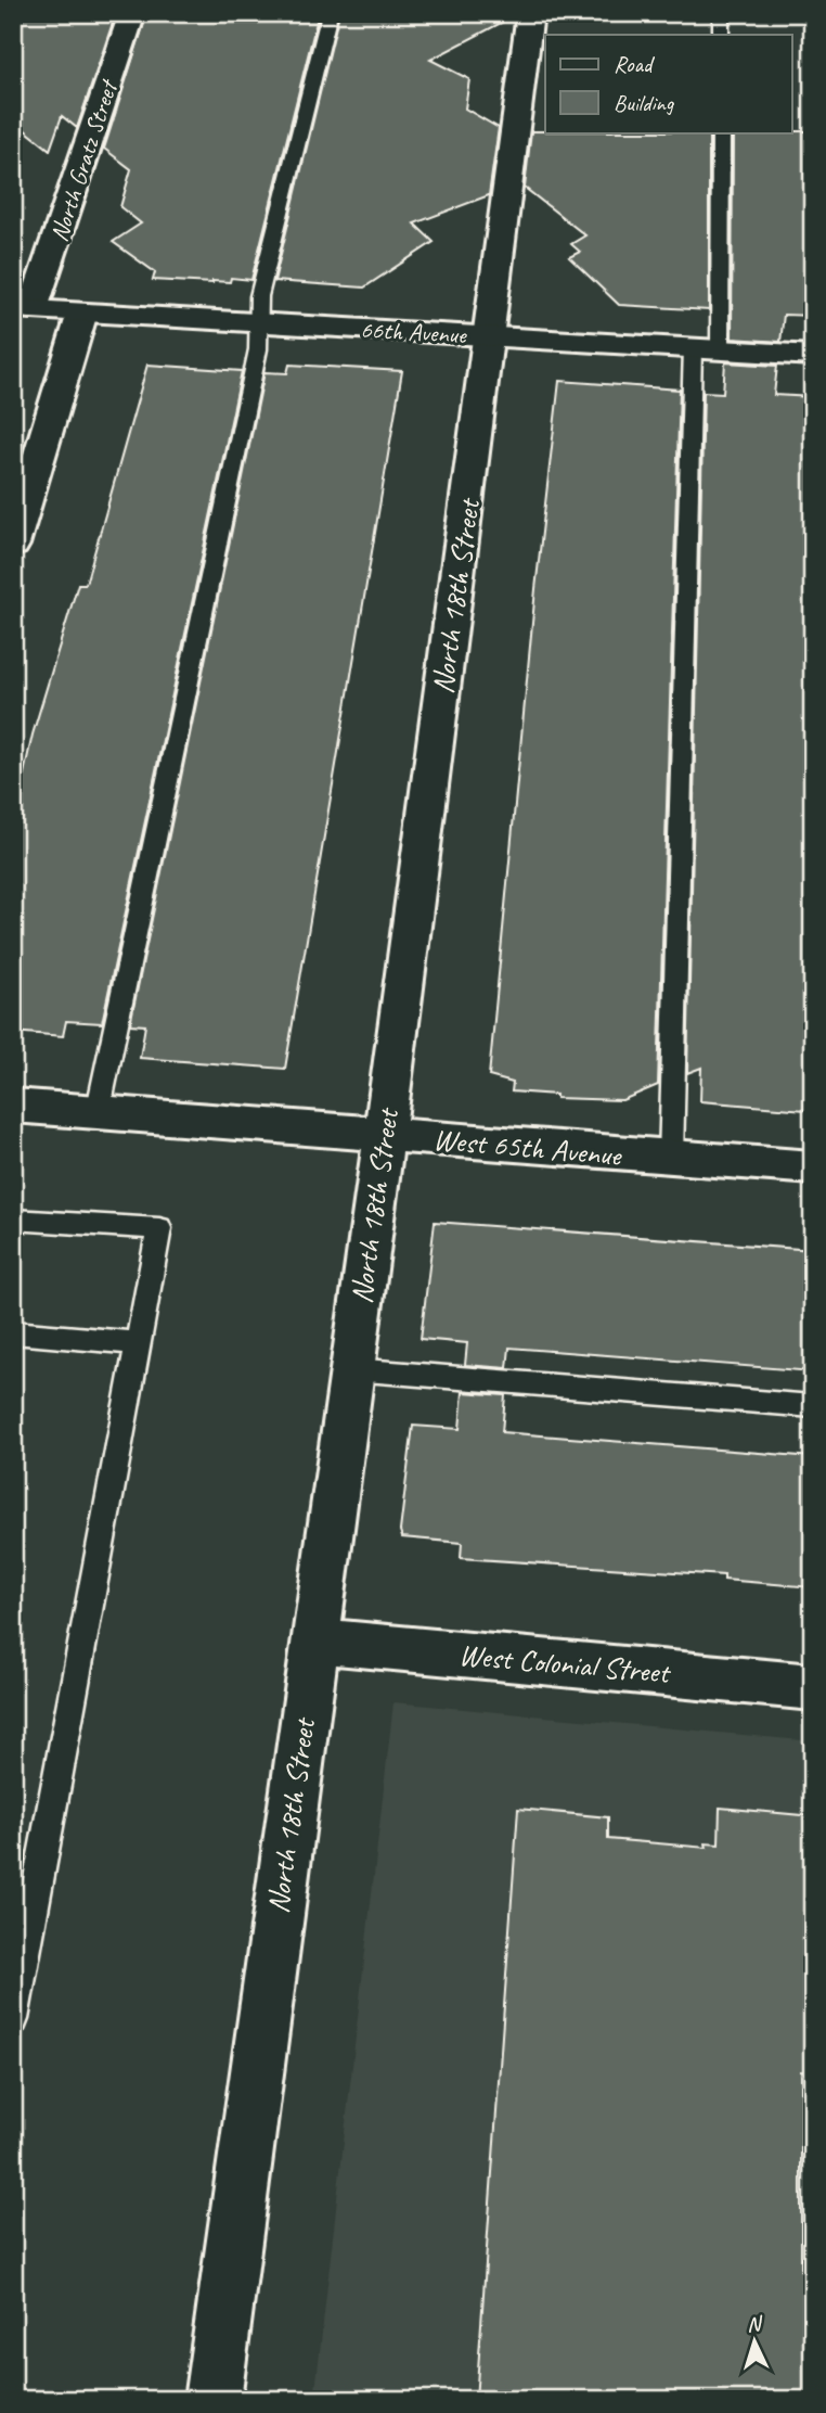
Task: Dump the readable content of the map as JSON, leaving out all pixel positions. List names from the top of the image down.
{
  "streets": {
    "street": [
      "North Gratz Street",
      "66th Avenue",
      "North 18th Street",
      "West 65th Avenue",
      "West Colonial Street"
    ]
  },
  "crossings": [
    ["North Gratz Street", "66th Avenue"],
    ["66th Avenue", "North 18th Street"],
    ["North 18th Street", "West 65th Avenue"],
    ["North 18th Street", "West Colonial Street"]
  ],
  "legend": ["Road", "Building"],
  "north": "top"
}
